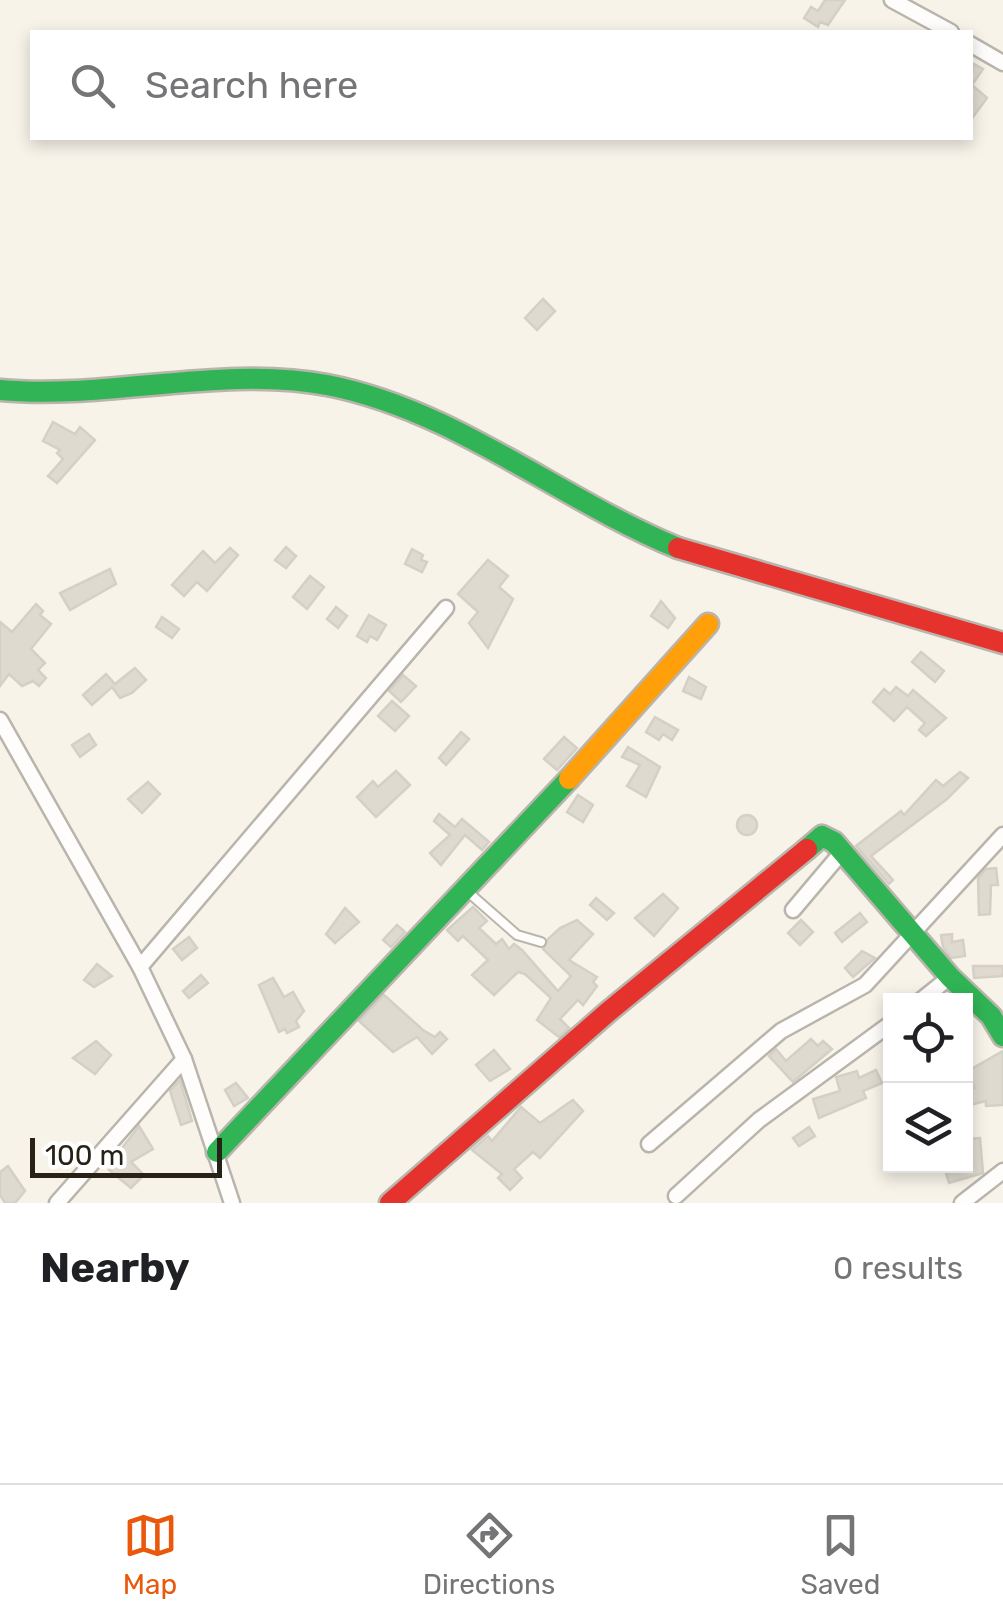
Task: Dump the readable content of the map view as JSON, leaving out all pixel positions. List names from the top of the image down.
{
  "scale_bar": "100 m",
  "page": {
    "search": "Search here",
    "scale": "100 m",
    "heading": ["Nearby", "0 results"],
    "nav": ["Map", "Directions", "Saved"]
  }
}
